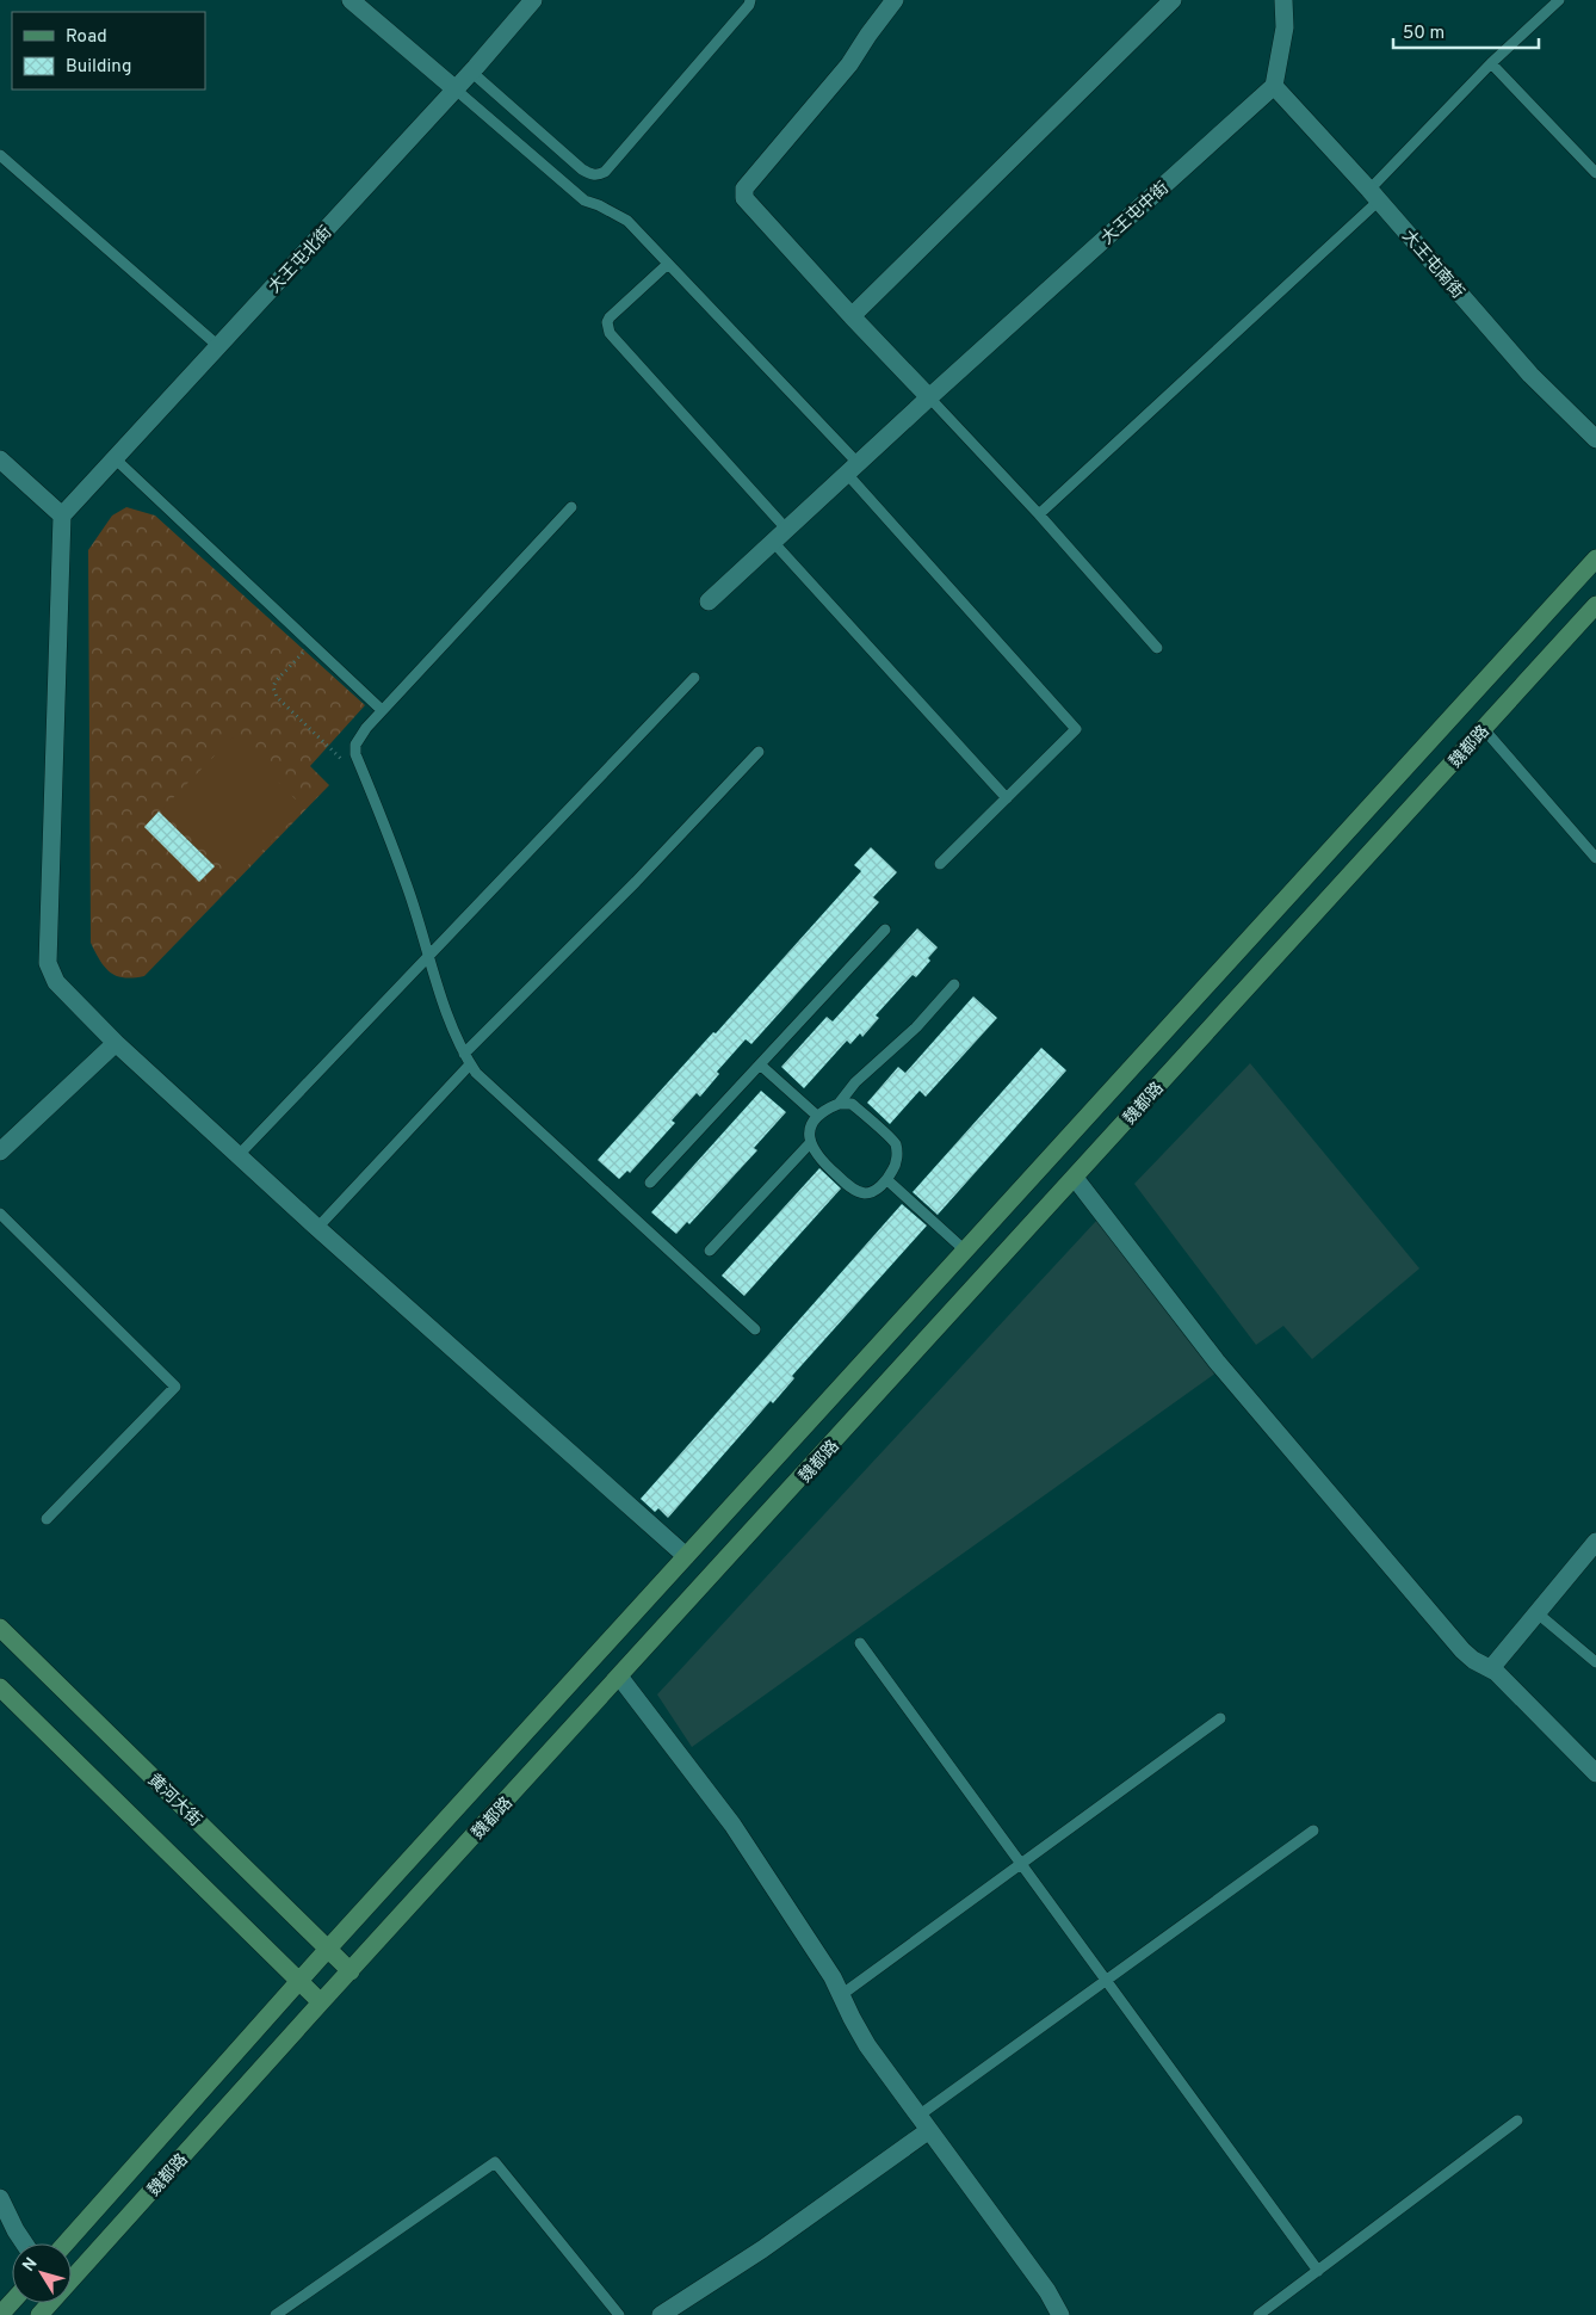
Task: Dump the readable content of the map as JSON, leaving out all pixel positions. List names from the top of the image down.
{
  "streets": {
    "main road": ["魏都路", "黄河大街"],
    "street": ["大王屯中街", "大王屯北街", "大王屯南街"]
  },
  "crossings": [
    ["大王屯中街", "大王屯南街"],
    ["魏都路", "黄河大街"]
  ],
  "legend": ["Road", "Building"],
  "scale_bar": "50 m",
  "north": "top left"
}
